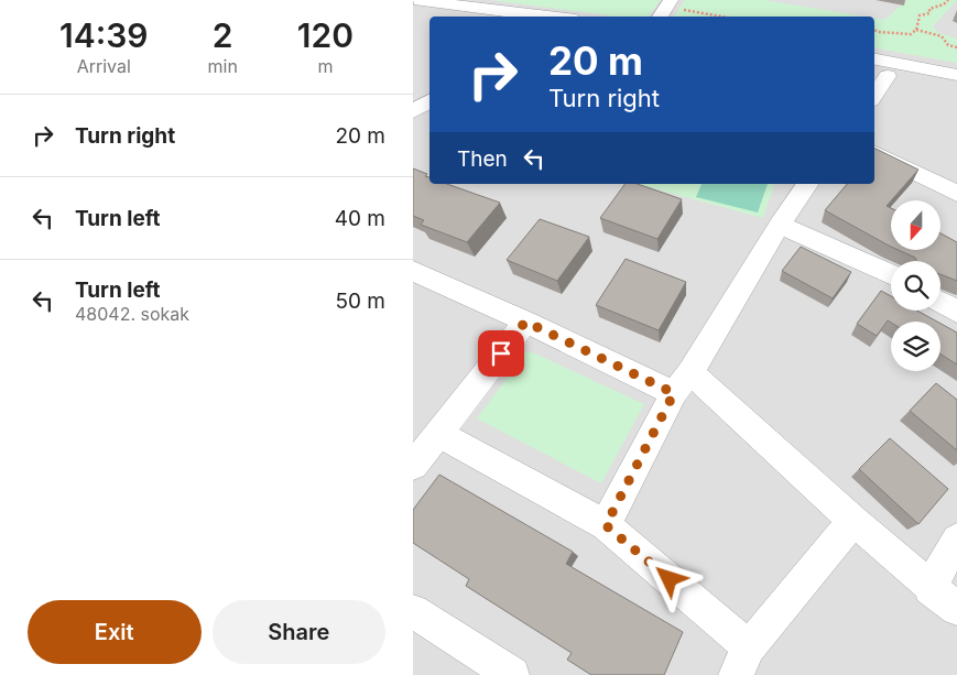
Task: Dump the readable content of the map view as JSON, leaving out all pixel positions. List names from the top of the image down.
{
  "north": "bottom",
  "page": {
    "eta": [
      "14:39",
      "Arrival",
      "2",
      "min",
      "120",
      "m"
    ],
    "turn": ["20 m", "Turn right"],
    "list": [
      {
        "name": "Turn right",
        "value": "20 m"
      },
      {
        "name": "Turn left",
        "value": "40 m"
      },
      {
        "name": "Turn left",
        "note": "48042. sokak",
        "value": "50 m"
      }
    ],
    "then": "Then",
    "buttons": ["Exit", "Share"]
  }
}
